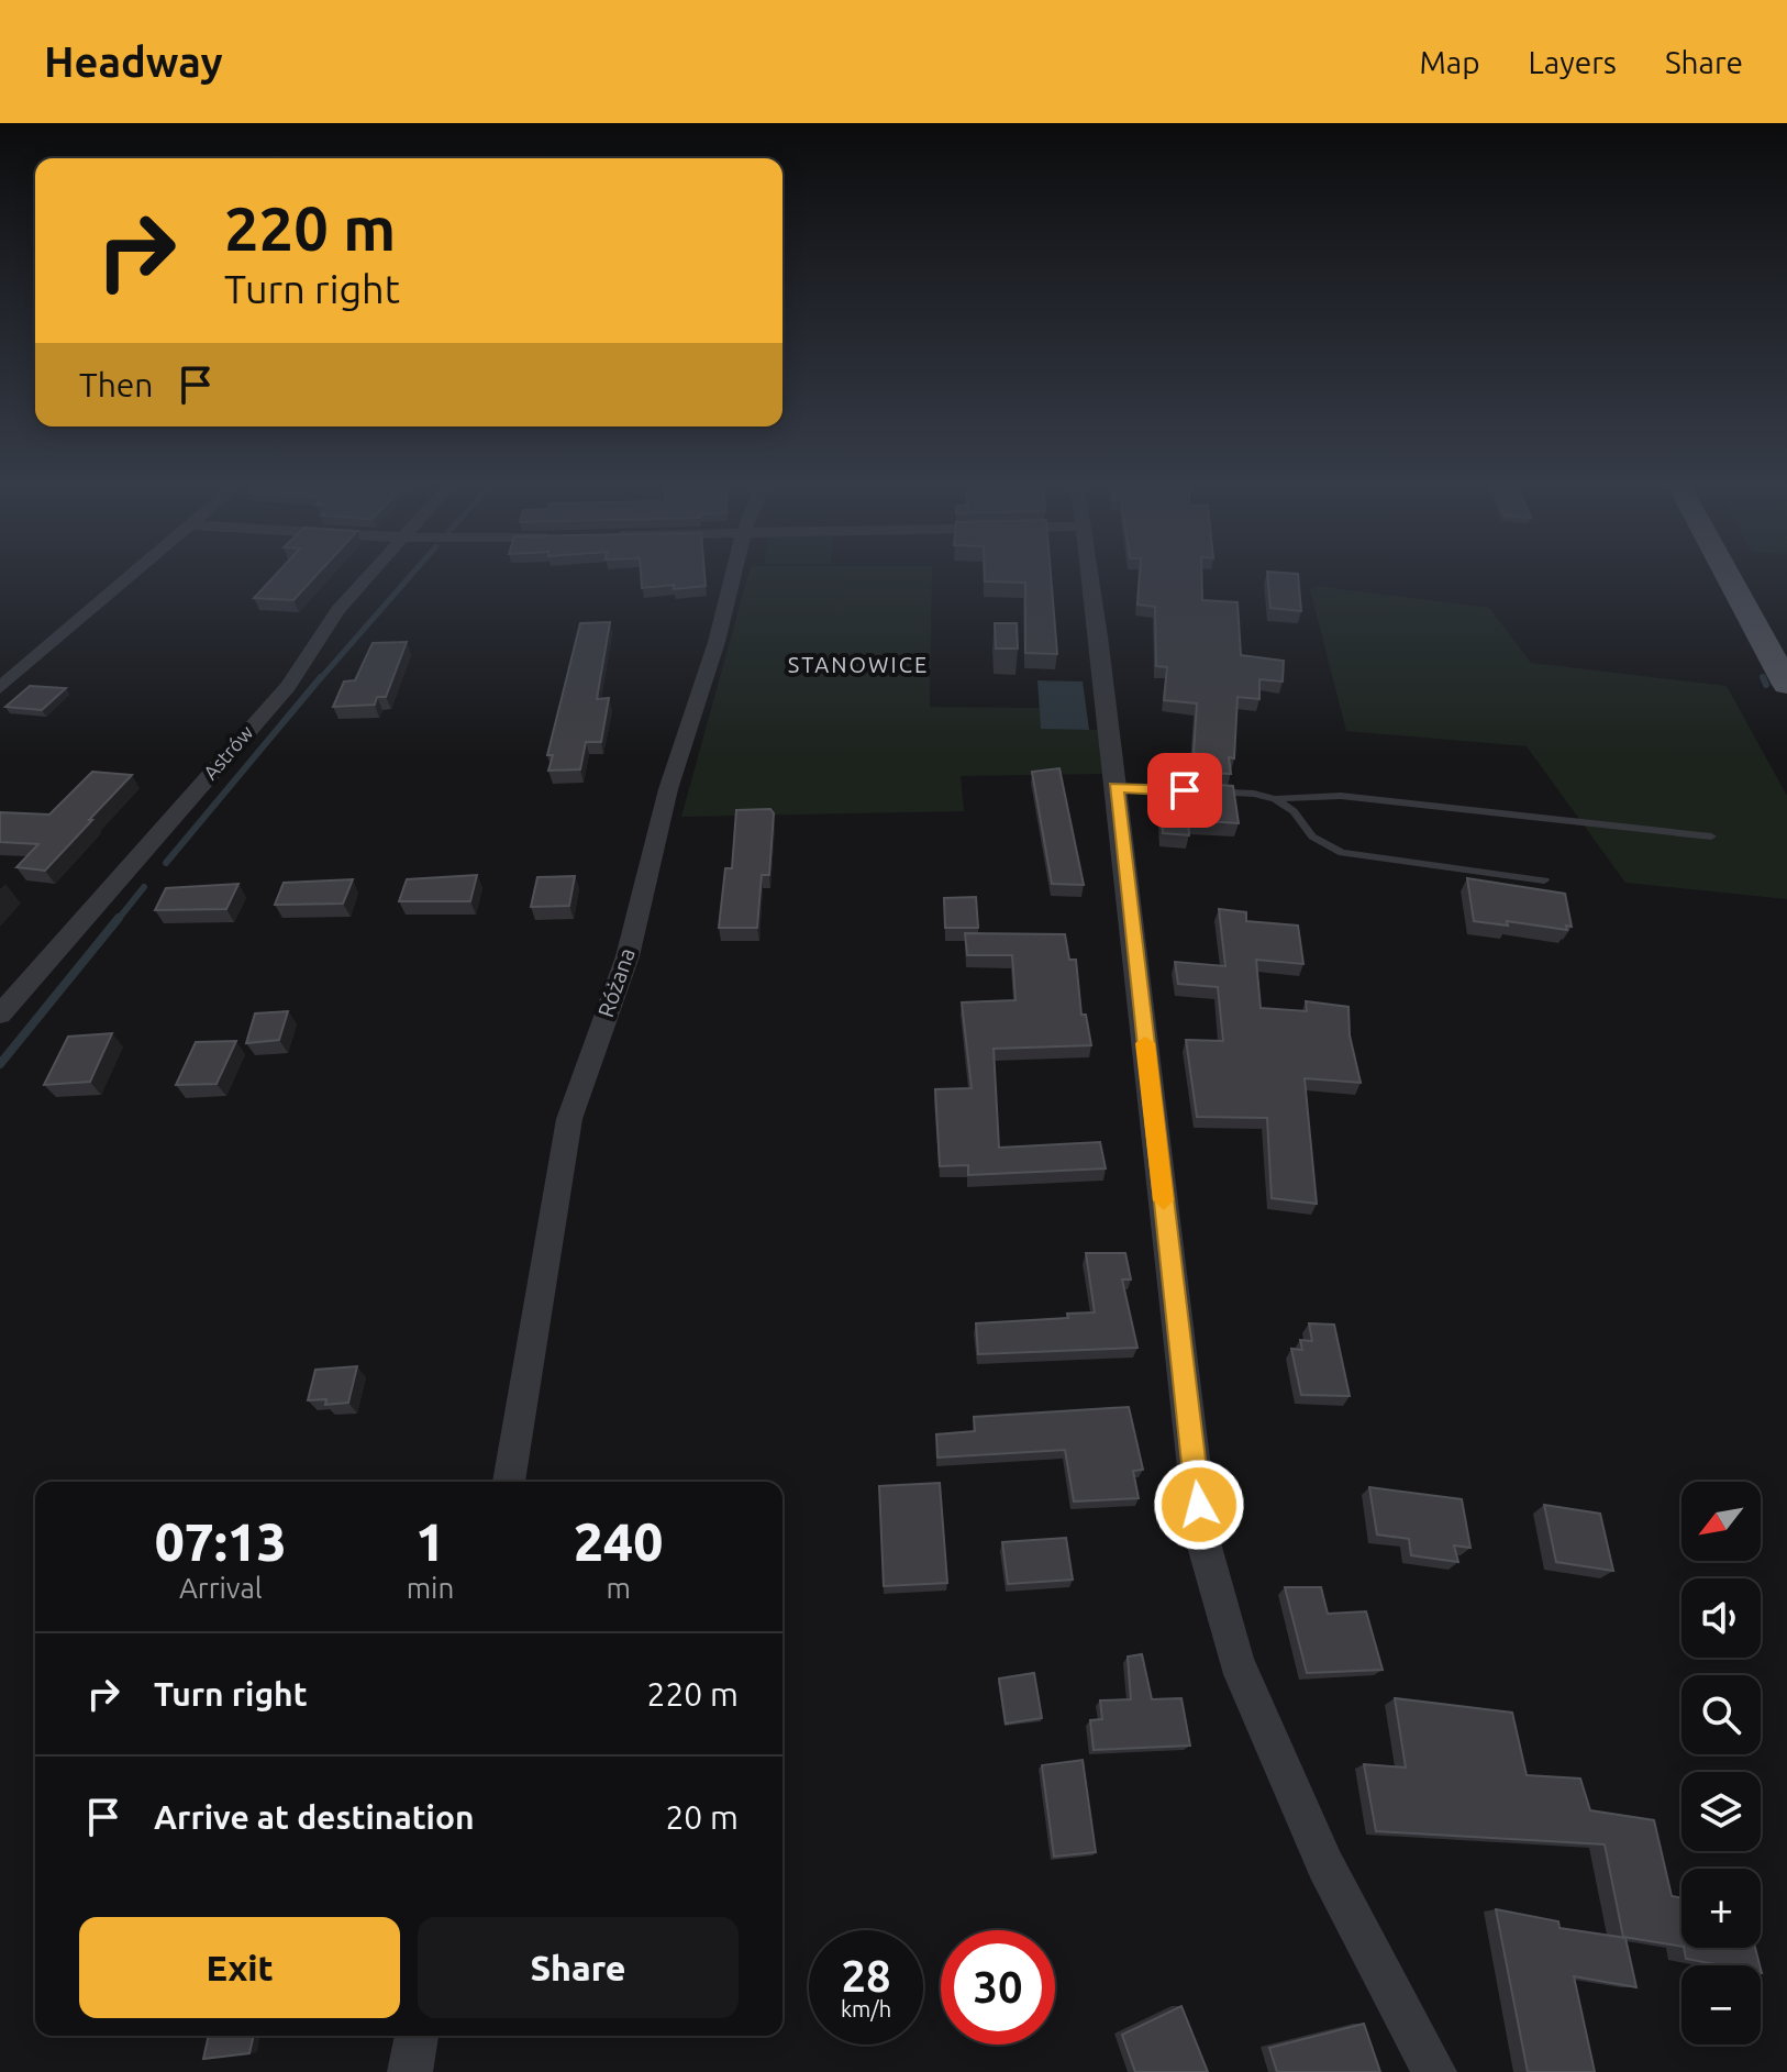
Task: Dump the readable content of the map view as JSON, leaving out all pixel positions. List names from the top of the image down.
{
  "streets": {
    "street": ["Astrów", "Różana"]
  },
  "districts": ["STANOWICE"],
  "north": "bottom left",
  "page": {
    "header": "Headway",
    "nav": ["Map", "Layers", "Share"],
    "turn": ["220 m", "Turn right"],
    "then": "Then",
    "map_buttons": ["+", "−"],
    "eta": [
      "07:13",
      "Arrival",
      "1",
      "min",
      "240",
      "m"
    ],
    "list": [
      {
        "name": "Turn right",
        "value": "220 m"
      },
      {
        "name": "Arrive at destination",
        "value": "20 m"
      }
    ],
    "buttons": ["Exit", "Share"],
    "speed": "28 km/h",
    "limit": "30"
  }
}
